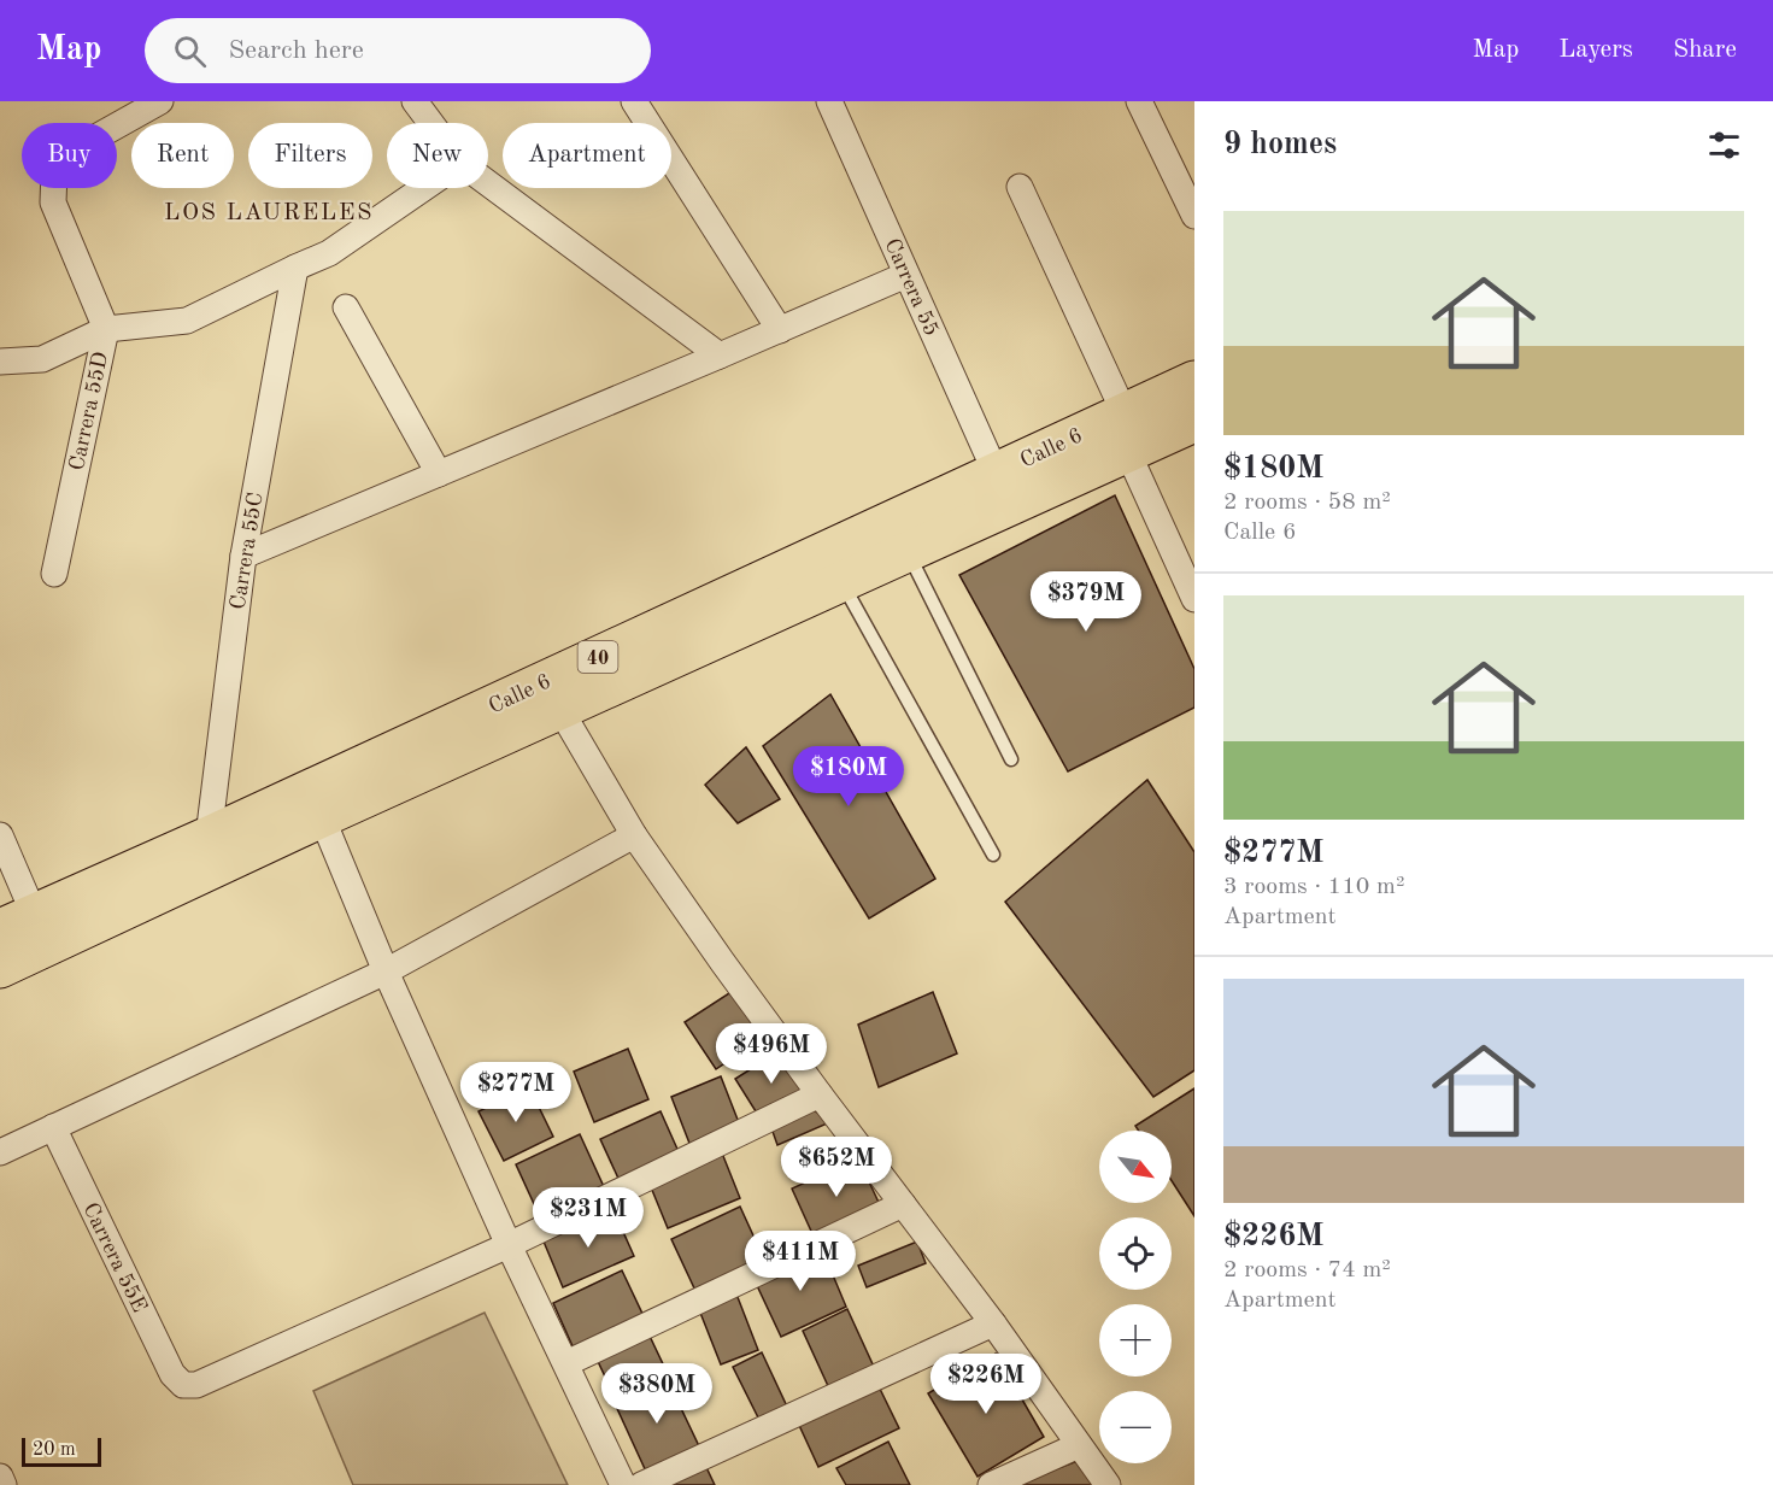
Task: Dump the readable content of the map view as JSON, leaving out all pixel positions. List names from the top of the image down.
{
  "streets": {
    "highway": ["Calle 6", "40"],
    "street": [
      "Carrera 55",
      "Carrera 55D",
      "Carrera 55C",
      "Carrera 55E"
    ]
  },
  "crossings": [
    ["Carrera 55", "Calle 6"],
    ["Calle 6", "Carrera 55C"]
  ],
  "districts": ["LOS LAURELES"],
  "scale_bar": "20 m",
  "north": "bottom right",
  "page": {
    "header": "Map",
    "search": "Search here",
    "nav": ["Map", "Layers", "Share"],
    "heading": "9 homes",
    "chip": [
      "Buy",
      "Rent",
      "Filters",
      "New",
      "Apartment"
    ],
    "list": [
      {
        "name": "$180M",
        "note": "2 rooms · 58 m² · Calle 6"
      },
      {
        "name": "$277M",
        "note": "3 rooms · 110 m² · Apartment"
      },
      {
        "name": "$226M",
        "note": "2 rooms · 74 m² · Apartment"
      }
    ],
    "price": [
      "$379M",
      "$180M",
      "$496M",
      "$277M",
      "$652M",
      "$231M",
      "$411M",
      "$226M",
      "$380M"
    ],
    "map_buttons": ["+", "−"],
    "scale": "20 m"
  }
}
